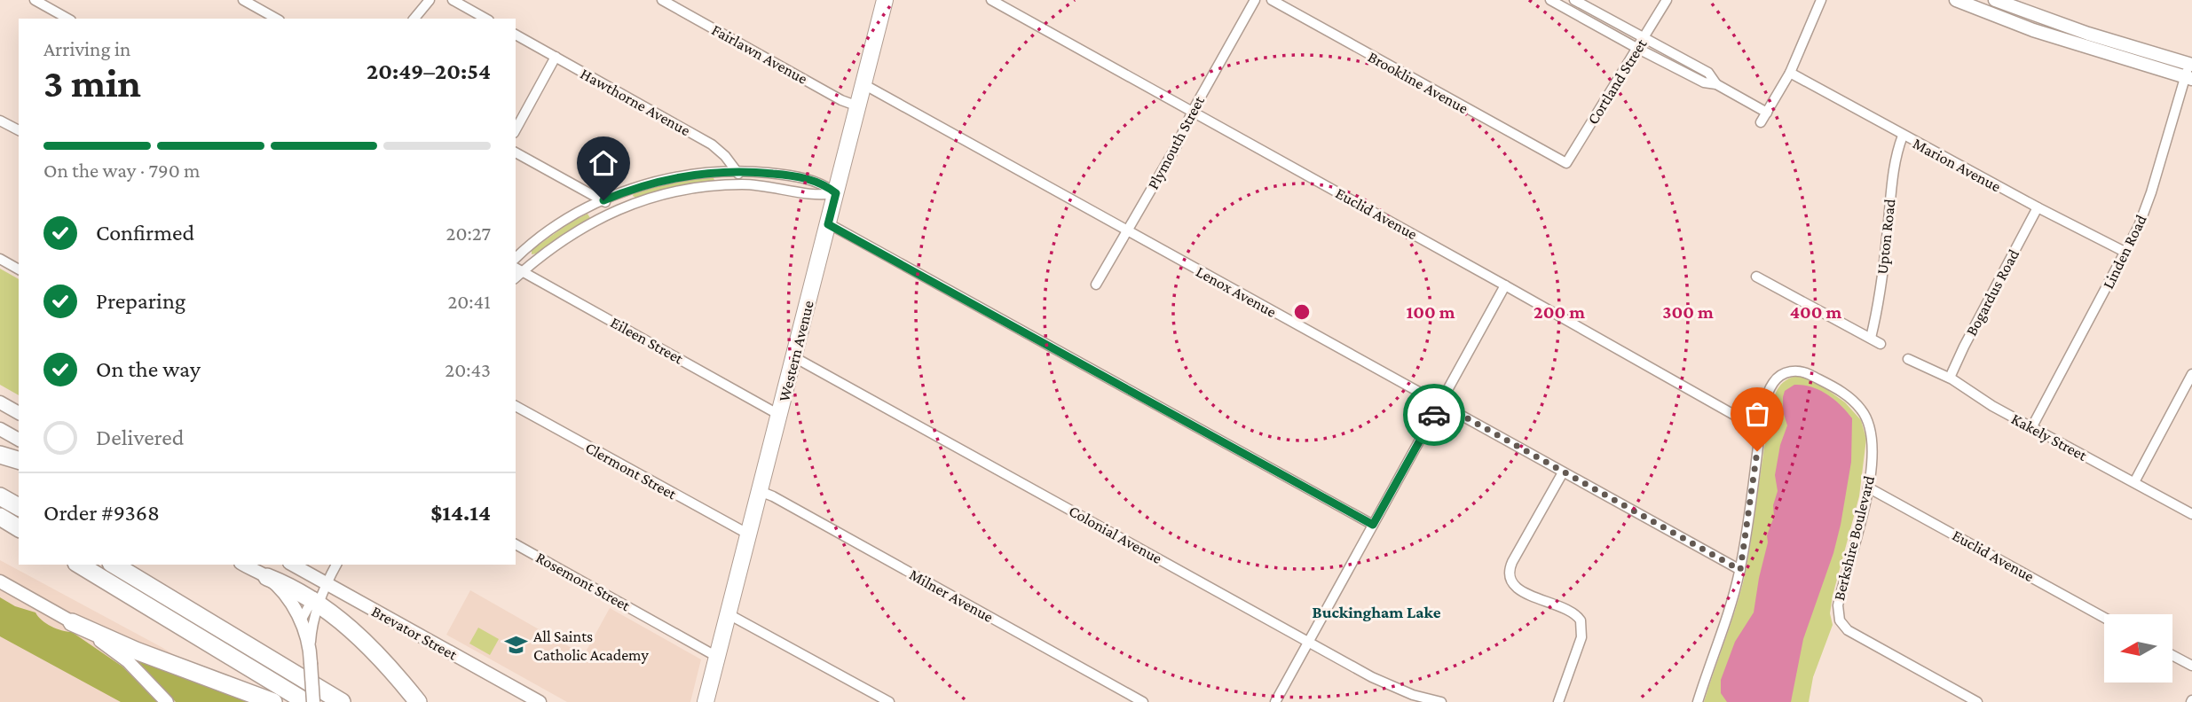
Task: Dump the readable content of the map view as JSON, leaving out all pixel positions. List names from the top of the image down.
{
  "streets": {
    "main road": ["Western Avenue"],
    "street": [
      "Fairlawn Avenue",
      "Cortland Street",
      "Brookline Avenue",
      "Hawthorne Avenue",
      "Plymouth Street",
      "Marion Avenue",
      "Euclid Avenue",
      "Upton Road",
      "Linden Road",
      "Lenox Avenue",
      "Bogardus Road",
      "Eileen Street",
      "Kakely Street",
      "Clermont Street",
      "Colonial Avenue",
      "Berkshire Boulevard",
      "Rosemont Street",
      "Milner Avenue",
      "Brevator Street"
    ]
  },
  "crossings": [
    ["Fairlawn Avenue", "Western Avenue"],
    ["Cortland Street", "Brookline Avenue"],
    ["Plymouth Street", "Euclid Avenue"],
    ["Plymouth Street", "Lenox Avenue"],
    ["Marion Avenue", "Upton Road"],
    ["Marion Avenue", "Linden Road"],
    ["Marion Avenue", "Bogardus Road"],
    ["Euclid Avenue", "Berkshire Boulevard"],
    ["Linden Road", "Kakely Street"],
    ["Lenox Avenue", "Western Avenue"],
    ["Lenox Avenue", "Berkshire Boulevard"],
    ["Bogardus Road", "Kakely Street"],
    ["Eileen Street", "Western Avenue"],
    ["Western Avenue", "Clermont Street"],
    ["Western Avenue", "Colonial Avenue"],
    ["Western Avenue", "Rosemont Street"],
    ["Western Avenue", "Milner Avenue"]
  ],
  "districts": ["Buckingham Lake"],
  "places": {
    "school or university": ["All Saints Catholic Academy"]
  },
  "north": "left",
  "page": {
    "heading": ["3 min", "Arriving in", "20:49–20:54"],
    "panel": ["Order #9368", "$14.14"],
    "bar": "On the way · 790 m",
    "list": [
      ["Confirmed", "20:27"],
      ["Preparing", "20:41"],
      ["On the way", "20:43"],
      "Delivered"
    ]
  },
  "rings": [
    "100 m",
    "200 m",
    "300 m",
    "400 m"
  ]
}
